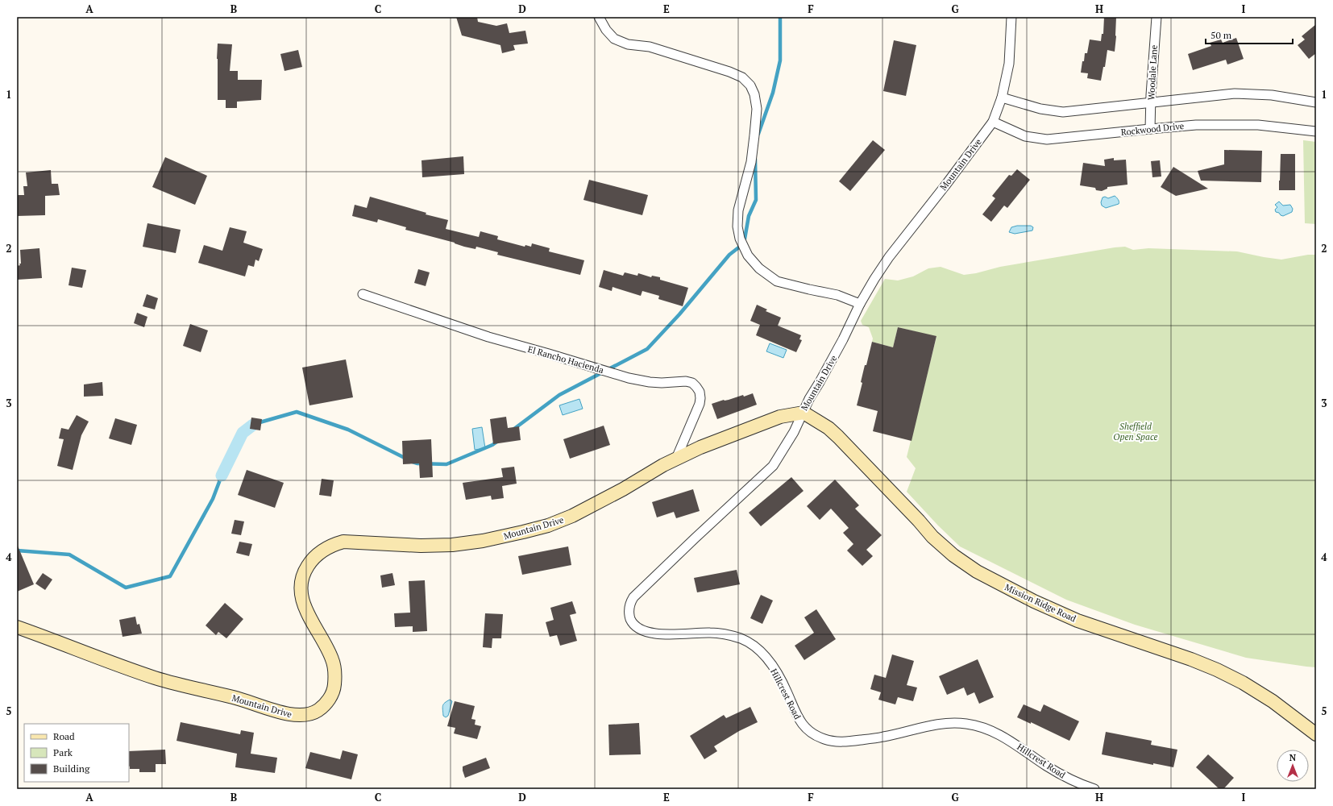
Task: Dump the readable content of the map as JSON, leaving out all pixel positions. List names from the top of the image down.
{
  "streets": {
    "main road": ["Mountain Drive", "Mission Ridge Road"],
    "street": [
      "Woodale Lane",
      "Rockwood Drive",
      "El Rancho Hacienda",
      "Hillcrest Road"
    ]
  },
  "crossings": [
    ["Woodale Lane", "Rockwood Drive"],
    ["Rockwood Drive", "Mountain Drive"],
    ["Mountain Drive", "El Rancho Hacienda"],
    ["Mountain Drive", "Mission Ridge Road"],
    ["Mountain Drive", "Hillcrest Road"],
    ["Mission Ridge Road", "Hillcrest Road"]
  ],
  "parks": ["Sheffield Open Space"],
  "legend": ["Road", "Park", "Building"],
  "scale_bar": "50 m",
  "north": "top",
  "grid": {
    "columns": [
      "A",
      "B",
      "C",
      "D",
      "E",
      "F",
      "G",
      "H",
      "I"
    ],
    "rows": [
      "1",
      "2",
      "3",
      "4",
      "5"
    ]
  }
}
